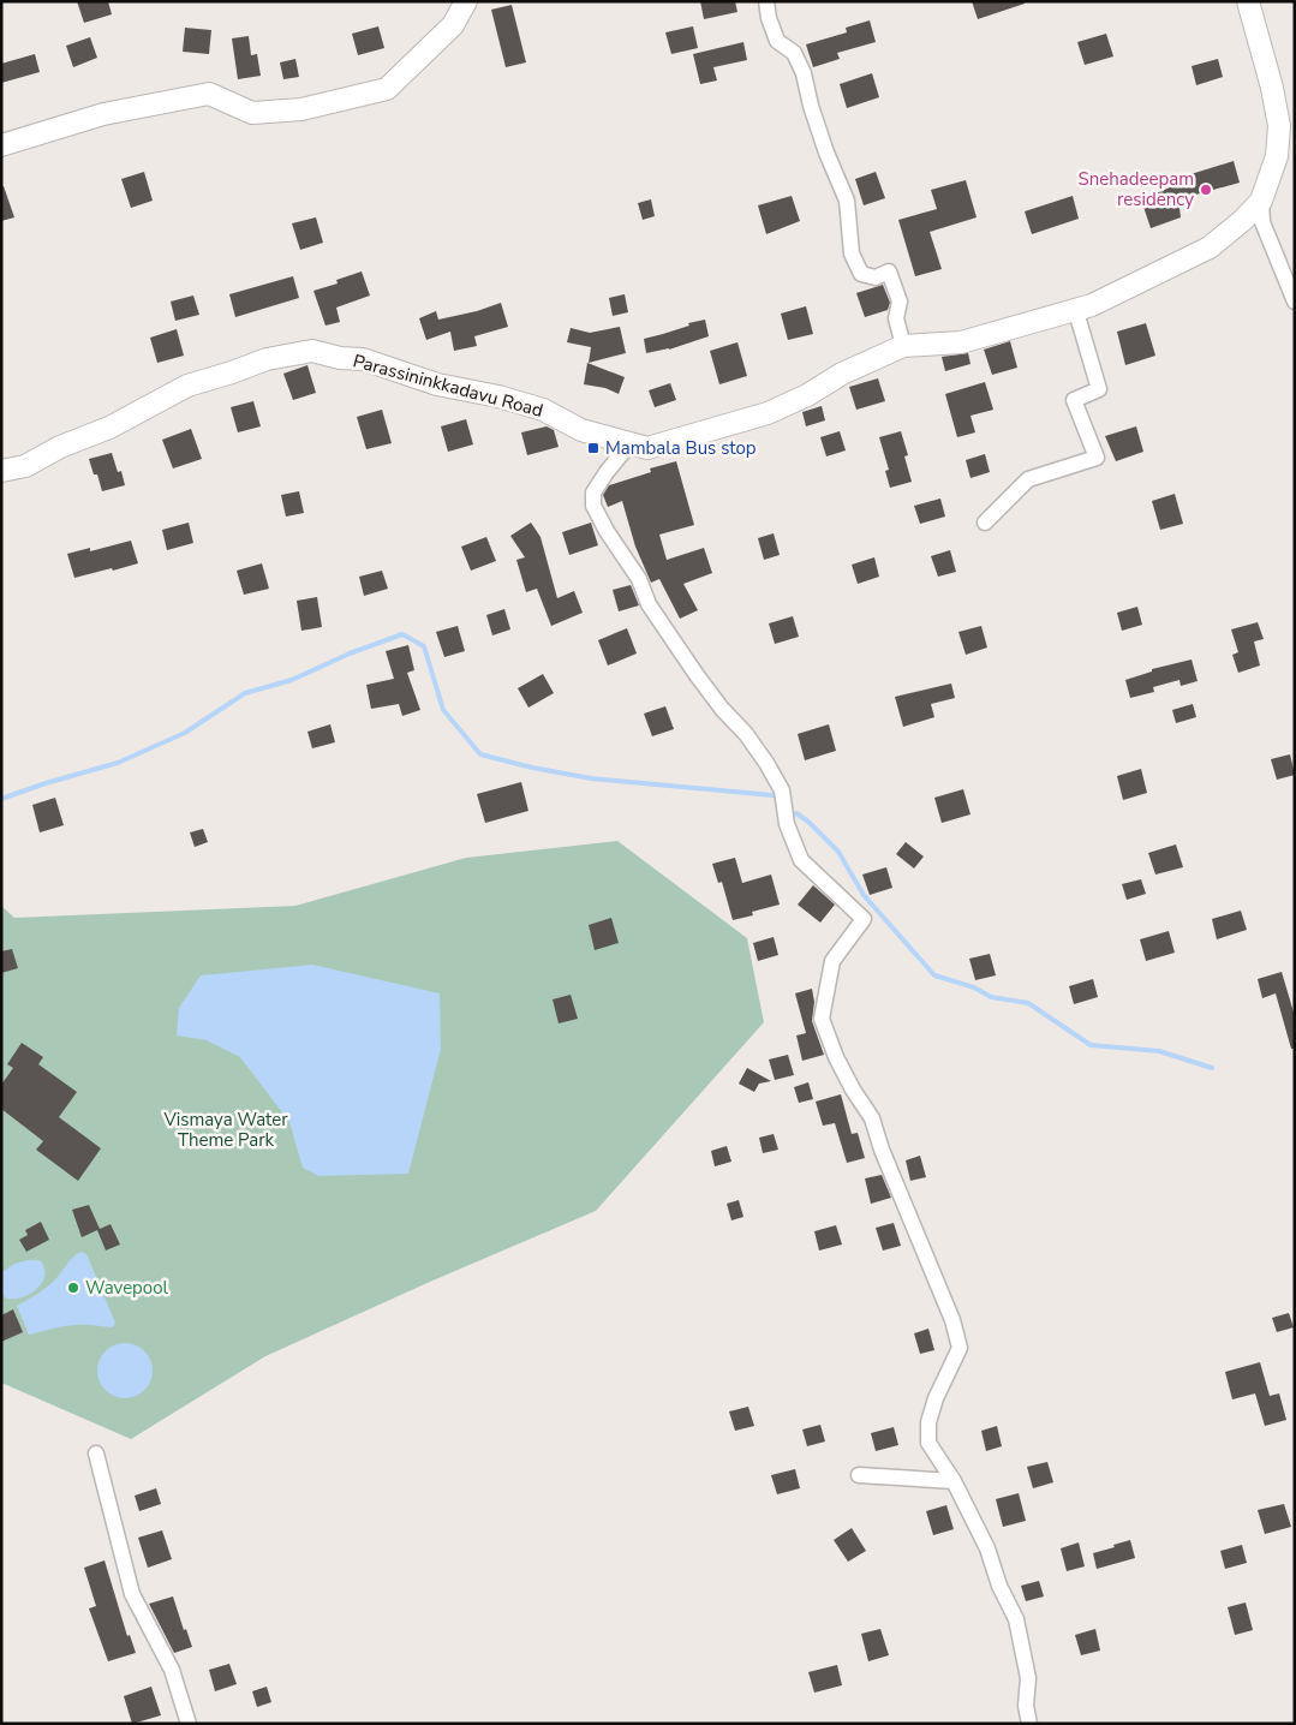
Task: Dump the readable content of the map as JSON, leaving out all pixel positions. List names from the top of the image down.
{
  "streets": {
    "main road": ["Parassininkkadavu Road"]
  },
  "parks": ["Vismaya Water Theme Park"],
  "places": {
    "other": ["Snehadeepam residency", "Wavepool"],
    "transit": ["Mambala Bus stop"]
  }
}
